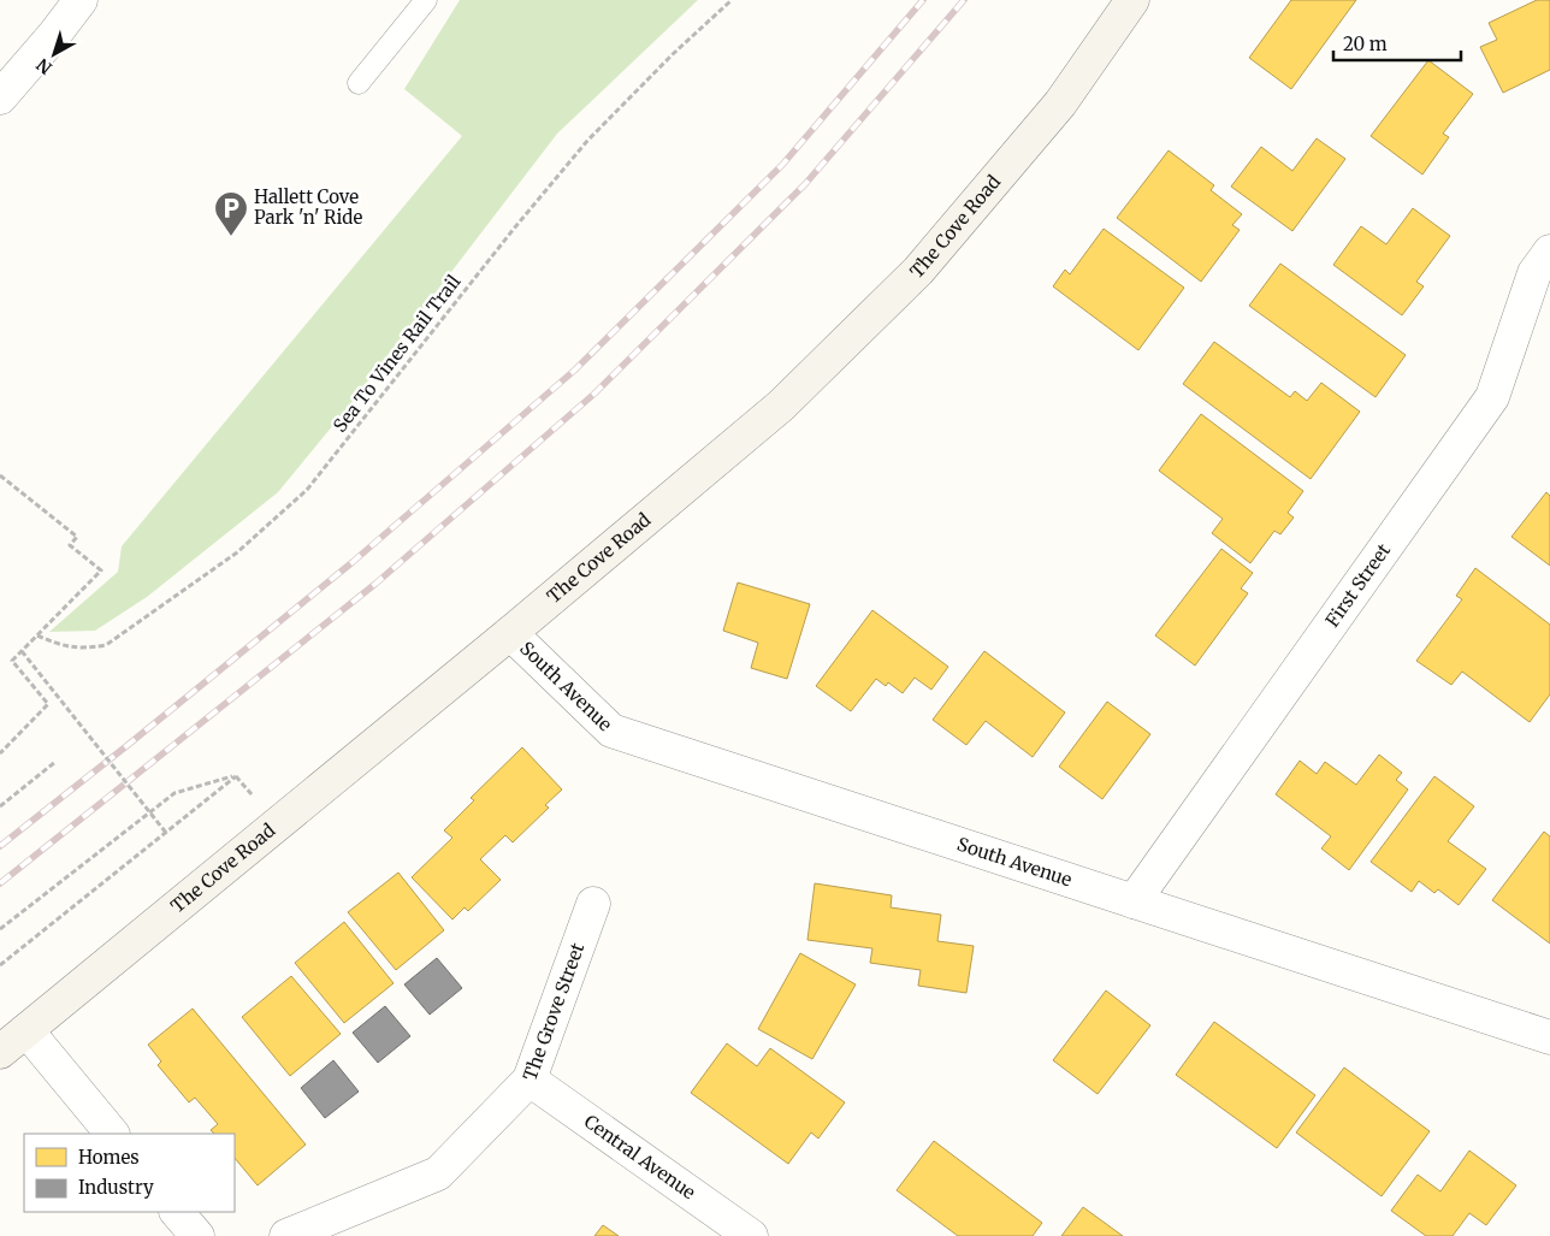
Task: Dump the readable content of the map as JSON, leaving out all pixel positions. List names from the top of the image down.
{
  "streets": {
    "street": [
      "The Cove Road",
      "First Street",
      "South Avenue",
      "The Grove Street",
      "Central Avenue"
    ],
    "path": ["Sea To Vines Rail Trail"]
  },
  "crossings": [
    ["The Cove Road", "South Avenue"],
    ["First Street", "South Avenue"],
    ["The Grove Street", "Central Avenue"]
  ],
  "places": {
    "parking": ["Hallett Cove Park 'n' Ride"]
  },
  "legend": ["Homes", "Industry"],
  "scale_bar": "20 m",
  "north": "bottom left"
}
